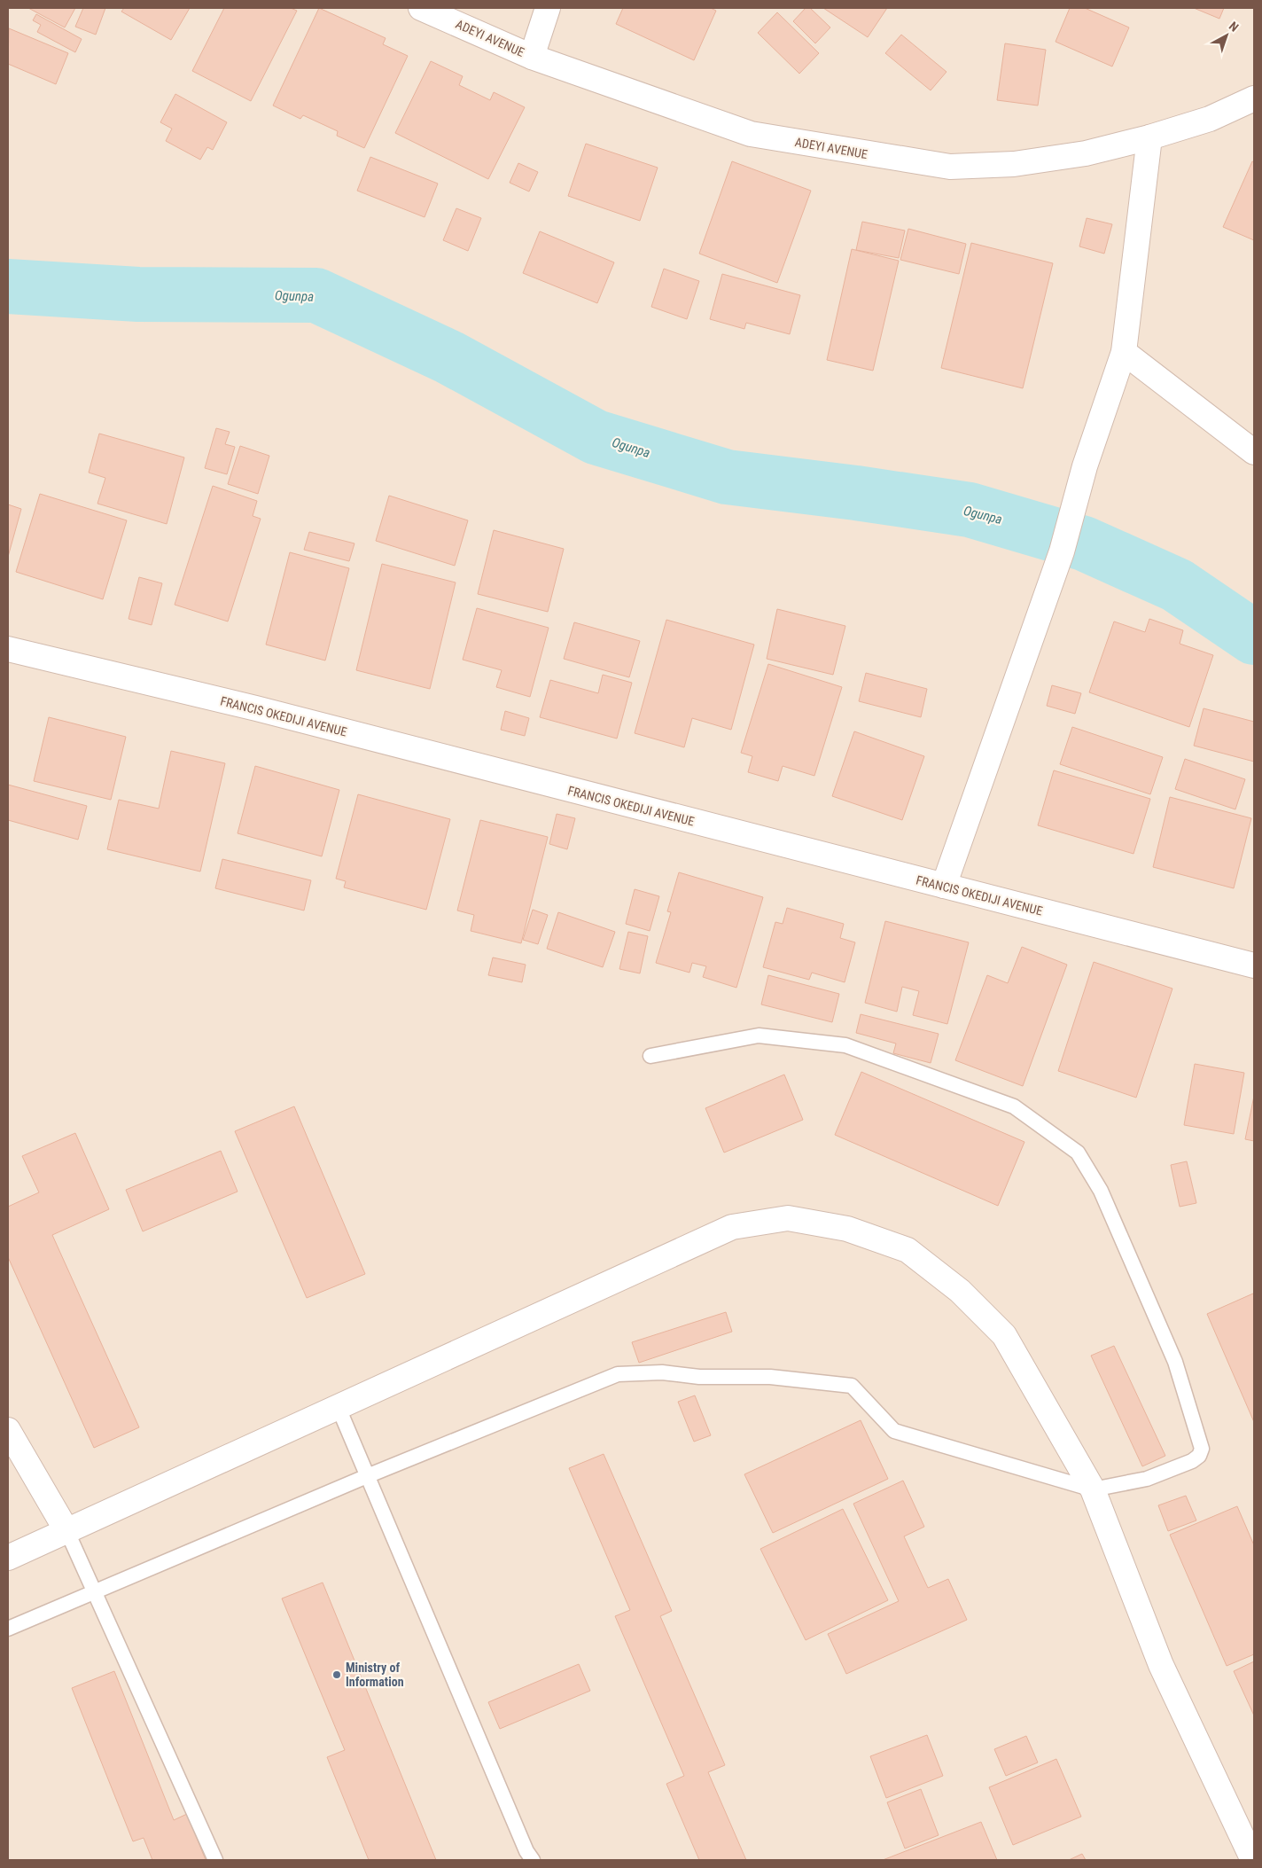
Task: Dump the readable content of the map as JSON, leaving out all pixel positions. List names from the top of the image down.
{
  "streets": {
    "street": ["ADEYI AVENUE", "FRANCIS OKEDIJI AVENUE"]
  },
  "water": ["Ogunpa"],
  "places": ["Ministry of Information"],
  "north": "top right"
}
